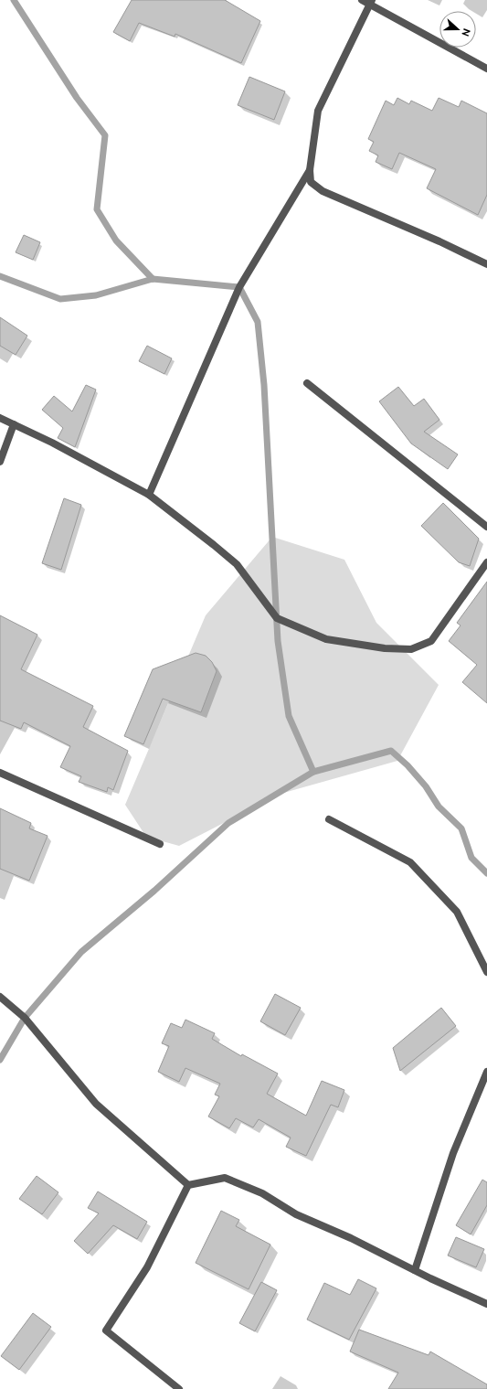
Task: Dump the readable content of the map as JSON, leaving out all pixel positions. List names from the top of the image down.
{
  "north": "right"
}
